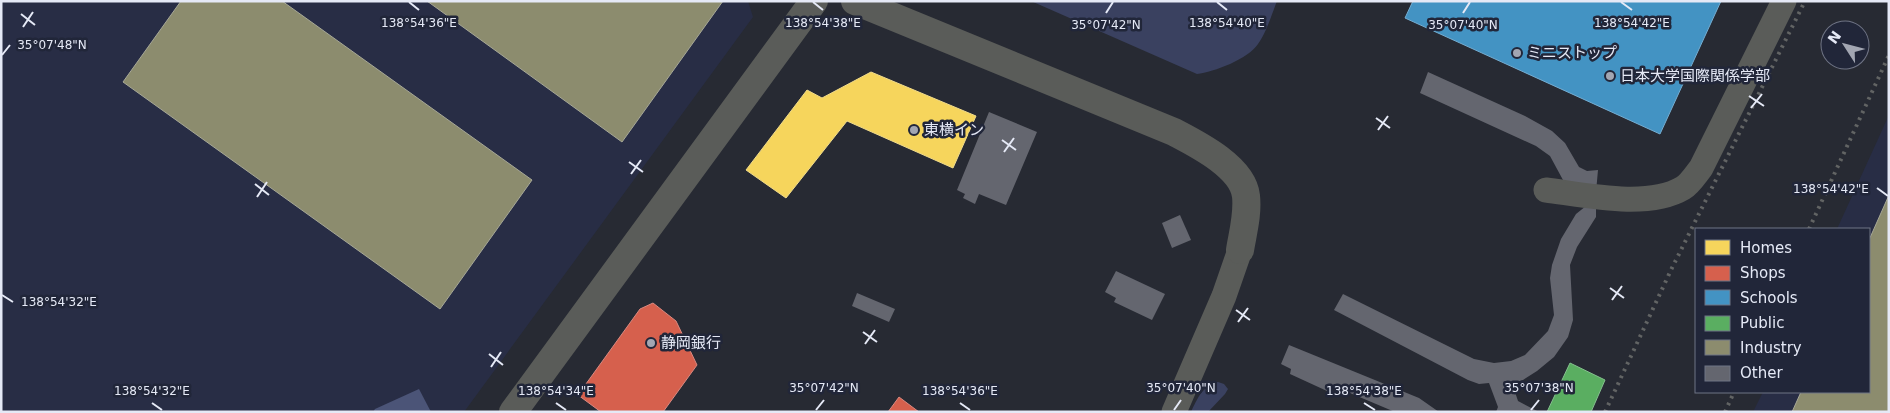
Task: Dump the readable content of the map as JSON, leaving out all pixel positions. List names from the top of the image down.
{
  "places": [
    "ミニストップ",
    "日本大学国際関係学部",
    "東横イン",
    "静岡銀行"
  ],
  "legend": [
    "Homes",
    "Shops",
    "Schools",
    "Public",
    "Industry",
    "Other"
  ],
  "north": "top left",
  "coordinates": [
    "138°54'36\"E",
    "138°54'38\"E",
    "138°54'40\"E",
    "138°54'42\"E",
    "35°07'42\"N",
    "35°07'40\"N",
    "35°07'48\"N",
    "138°54'32\"E",
    "35°07'38\"N",
    "138°54'34\"E"
  ]
}
